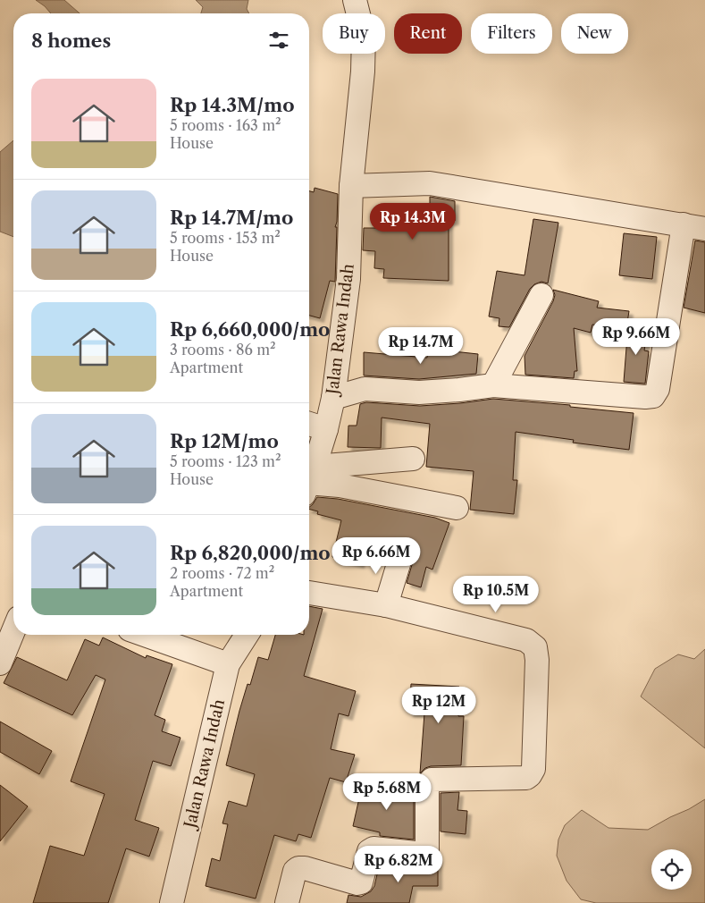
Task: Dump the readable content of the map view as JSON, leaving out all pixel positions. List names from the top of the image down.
{
  "streets": {
    "street": ["Jalan Rawa Indah"]
  },
  "page": {
    "chip": [
      "Buy",
      "Rent",
      "Filters",
      "New"
    ],
    "heading": "8 homes",
    "list": [
      {
        "name": "Rp 14.3M/mo",
        "note": "5 rooms · 163 m² · House"
      },
      {
        "name": "Rp 14.7M/mo",
        "note": "5 rooms · 153 m² · House"
      },
      {
        "name": "Rp 6,660,000/mo",
        "note": "3 rooms · 86 m² · Apartment"
      },
      {
        "name": "Rp 12M/mo",
        "note": "5 rooms · 123 m² · House"
      },
      {
        "name": "Rp 6,820,000/mo",
        "note": "2 rooms · 72 m² · Apartment"
      }
    ],
    "price": [
      "Rp 14.3M",
      "Rp 9.66M",
      "Rp 14.7M",
      "Rp 6.66M",
      "Rp 10.5M",
      "Rp 12M",
      "Rp 5.68M",
      "Rp 6.82M"
    ]
  }
}
